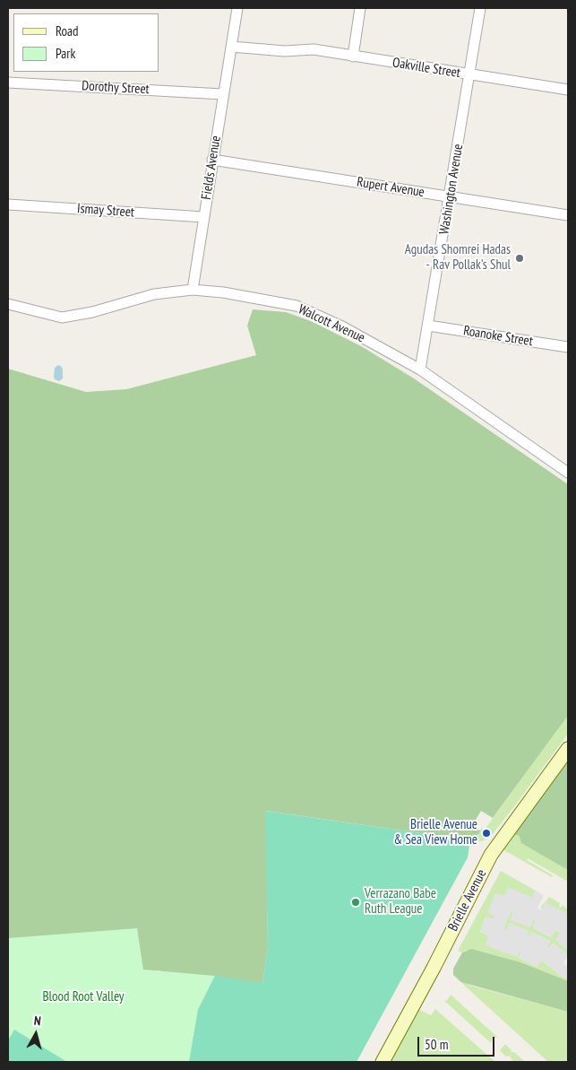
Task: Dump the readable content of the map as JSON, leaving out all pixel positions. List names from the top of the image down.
{
  "streets": {
    "street": [
      "Oakville Street",
      "Dorothy Street",
      "Fields Avenue",
      "Rupert Avenue",
      "Washington Avenue",
      "Ismay Street",
      "Walcott Avenue",
      "Roanoke Street",
      "Brielle Avenue"
    ]
  },
  "crossings": [
    ["Oakville Street", "Fields Avenue"],
    ["Oakville Street", "Washington Avenue"],
    ["Dorothy Street", "Fields Avenue"],
    ["Fields Avenue", "Rupert Avenue"],
    ["Fields Avenue", "Ismay Street"],
    ["Fields Avenue", "Walcott Avenue"],
    ["Rupert Avenue", "Washington Avenue"],
    ["Washington Avenue", "Walcott Avenue"],
    ["Washington Avenue", "Roanoke Street"]
  ],
  "parks": ["Blood Root Valley"],
  "places": ["Agudas Shomrei Hadas - Rav Pollak's Shul", "Brielle Avenue & Sea View Home", "Verrazano Babe Ruth League"],
  "legend": ["Road", "Park"],
  "scale_bar": "50 m",
  "north": "top"
}
